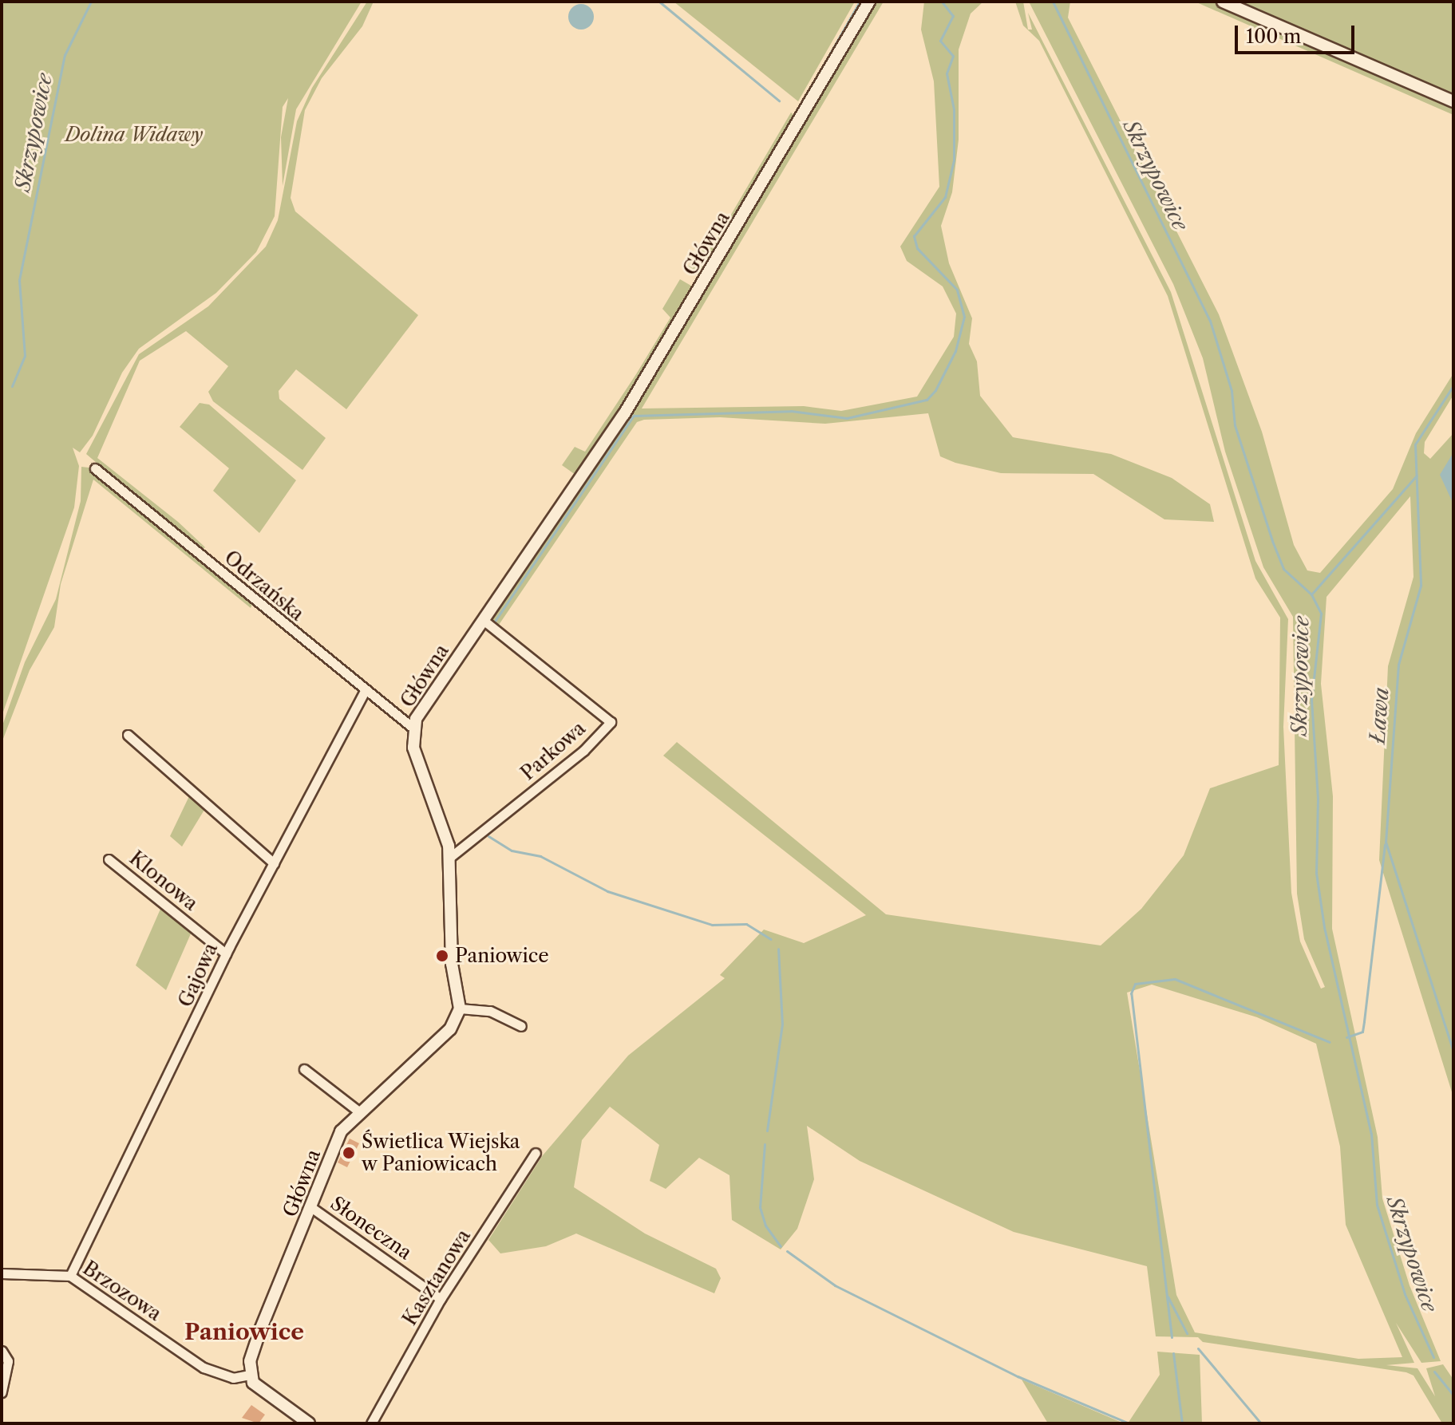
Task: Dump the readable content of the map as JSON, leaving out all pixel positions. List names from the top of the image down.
{
  "streets": {
    "street": [
      "Główna",
      "Odrzańska",
      "Parkowa",
      "Klonowa",
      "Gajowa",
      "Słoneczna",
      "Kasztanowa",
      "Brzozowa"
    ]
  },
  "crossings": [
    ["Główna", "Odrzańska"],
    ["Główna", "Parkowa"],
    ["Główna", "Słoneczna"],
    ["Główna", "Brzozowa"],
    ["Odrzańska", "Gajowa"],
    ["Klonowa", "Gajowa"],
    ["Gajowa", "Brzozowa"],
    ["Słoneczna", "Kasztanowa"]
  ],
  "districts": ["Paniowice"],
  "water": ["Skrzypowice", "Ława"],
  "parks": ["Dolina Widawy"],
  "places": ["Paniowice", "Świetlica Wiejska w Paniowicach"],
  "scale_bar": "100 m"
}
